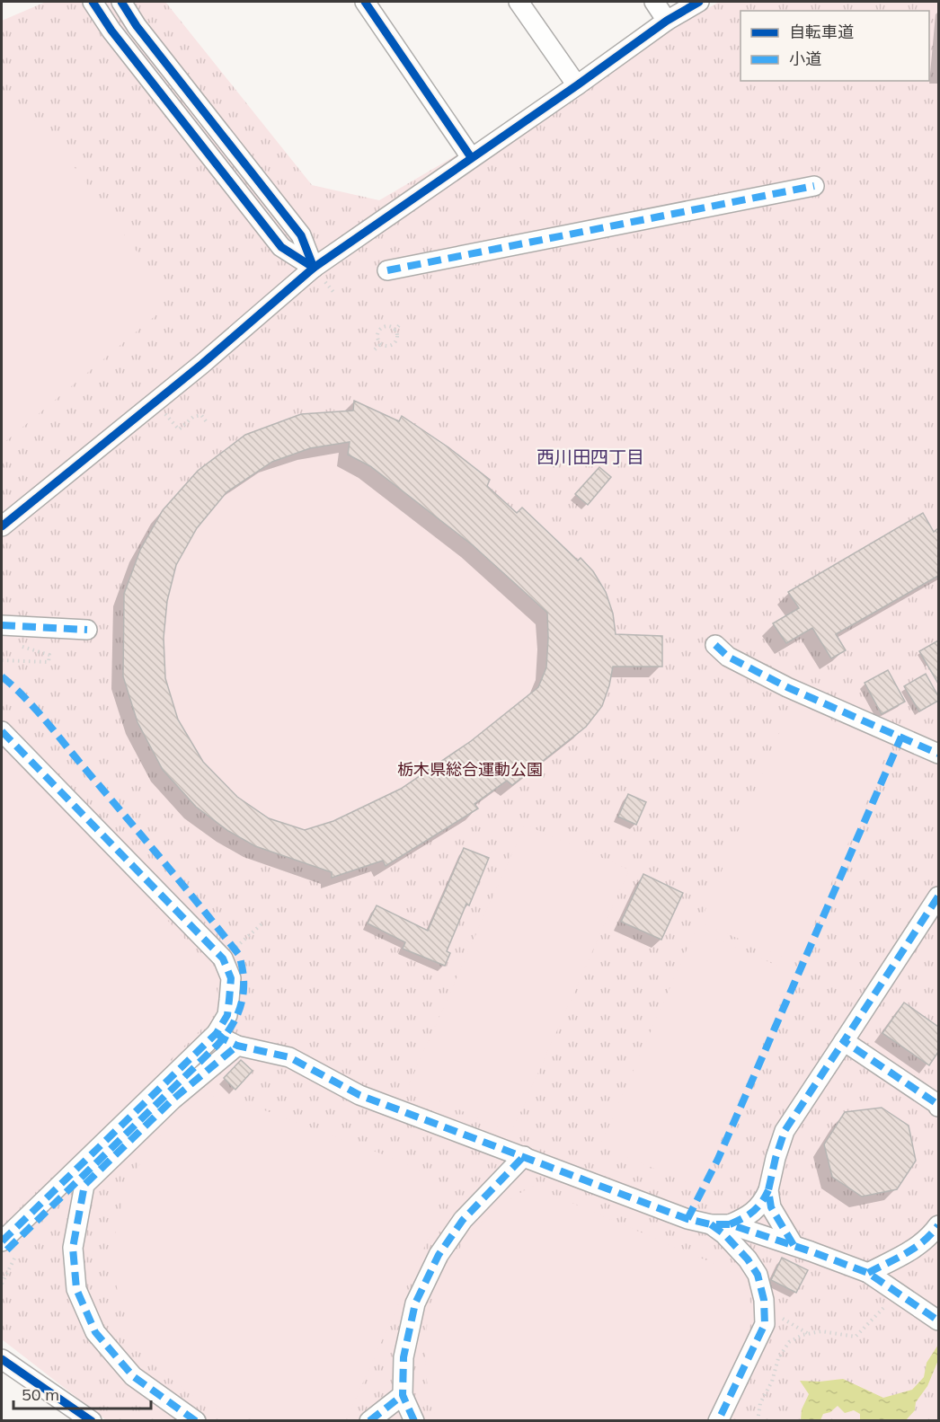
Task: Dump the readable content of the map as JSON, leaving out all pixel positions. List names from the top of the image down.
{
  "districts": ["西川田四丁目"],
  "parks": ["栃木県総合運動公園"],
  "legend": ["自転車道", "小道"],
  "scale_bar": "50 m"
}
